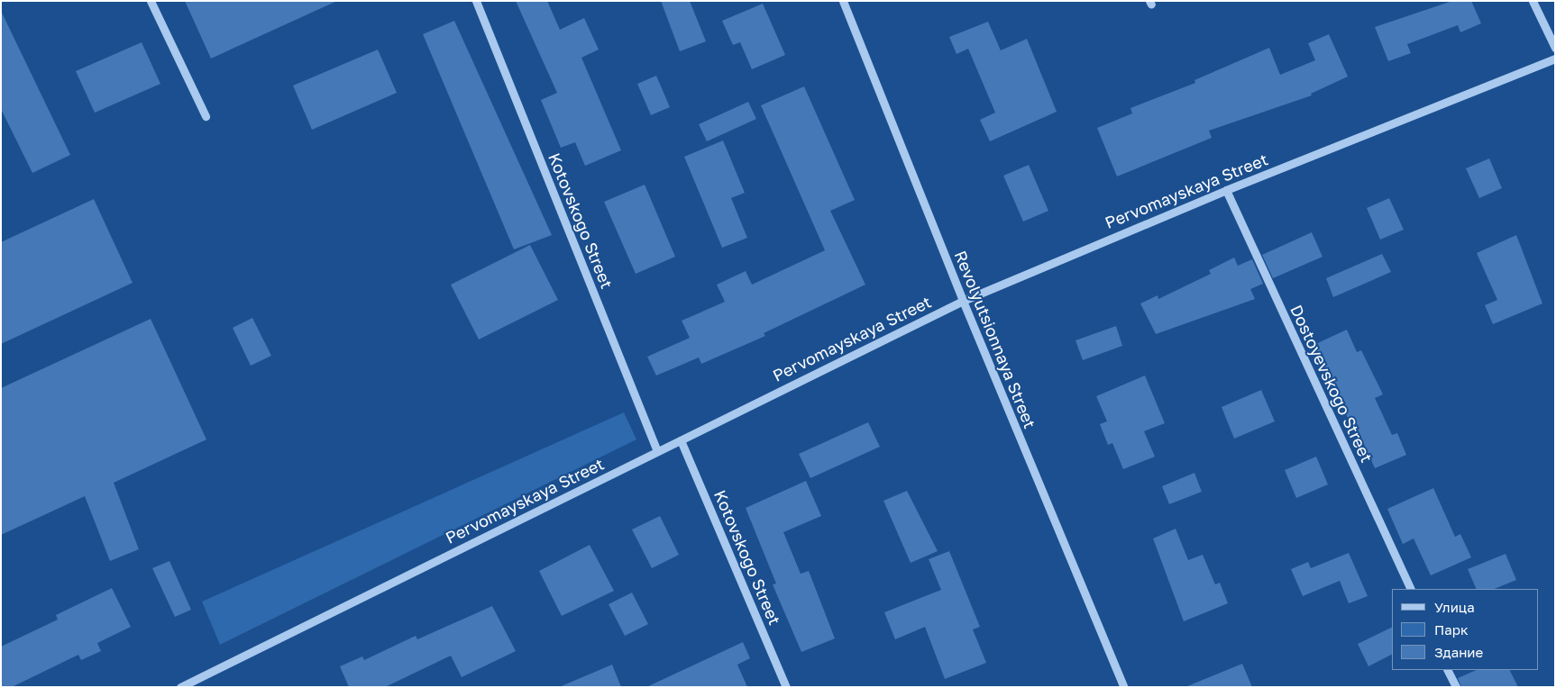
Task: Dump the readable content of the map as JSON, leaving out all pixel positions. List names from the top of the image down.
{
  "streets": {
    "street": [
      "Pervomayskaya Street",
      "Kotovskogo Street",
      "Revolyutsionnaya Street",
      "Dostoyevskogo Street"
    ]
  },
  "crossings": [
    ["Pervomayskaya Street", "Kotovskogo Street"],
    ["Pervomayskaya Street", "Revolyutsionnaya Street"],
    ["Pervomayskaya Street", "Dostoyevskogo Street"]
  ],
  "legend": ["Улица", "Парк", "Здание"]
}
